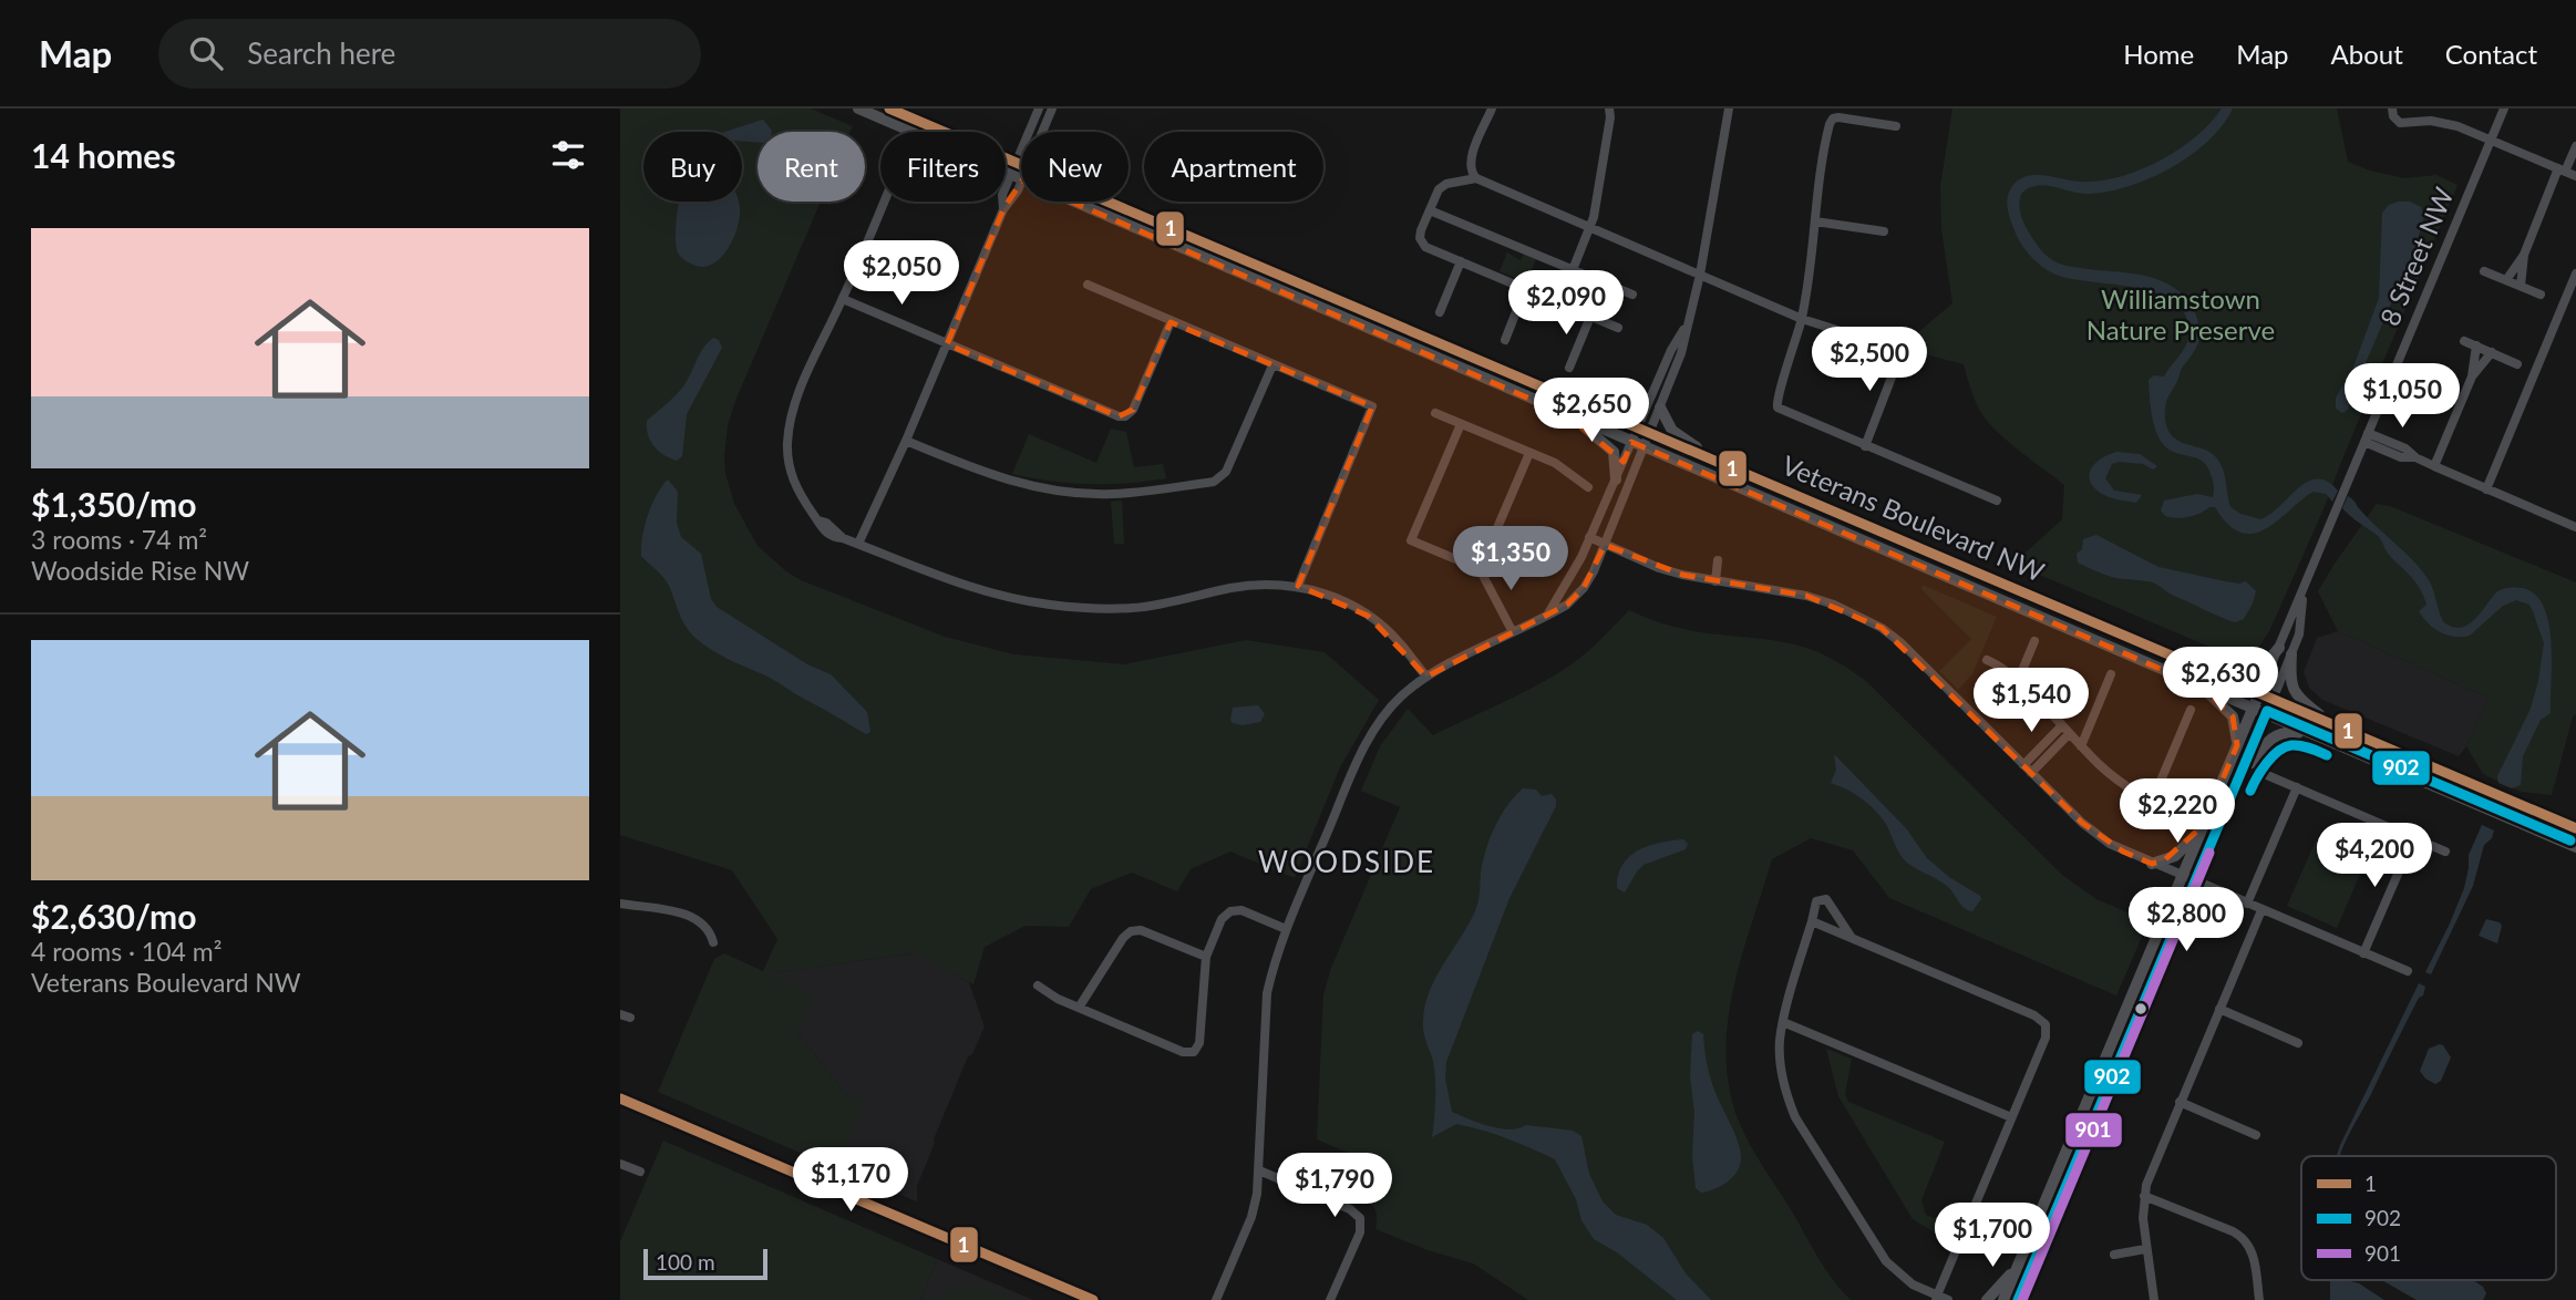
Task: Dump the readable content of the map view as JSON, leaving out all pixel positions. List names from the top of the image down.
{
  "streets": {
    "main road": ["8 Street NW", "Veterans Boulevard NW"]
  },
  "crossings": [
    ["8 Street NW", "Veterans Boulevard NW"]
  ],
  "districts": ["WOODSIDE"],
  "parks": ["Williamstown Nature Preserve"],
  "lines": ["transit line 1", "transit line 902", "transit line 901"],
  "legend": ["1", "902", "901"],
  "scale_bar": "100 m",
  "page": {
    "header": "Map",
    "search": "Search here",
    "nav": [
      "Home",
      "Map",
      "About",
      "Contact"
    ],
    "heading": "14 homes",
    "chip": [
      "Buy",
      "Rent",
      "Filters",
      "New",
      "Apartment"
    ],
    "list": [
      {
        "name": "$1,350/mo",
        "note": "3 rooms · 74 m² · Woodside Rise NW"
      },
      {
        "name": "$2,630/mo",
        "note": "4 rooms · 104 m² · Veterans Boulevard NW"
      }
    ],
    "price": [
      "$2,050",
      "$2,090",
      "$2,500",
      "$1,050",
      "$2,650",
      "$1,350",
      "$2,630",
      "$1,540",
      "$2,220",
      "$4,200",
      "$2,800",
      "$1,170",
      "$1,790",
      "$1,700"
    ],
    "scale": "100 m"
  }
}
